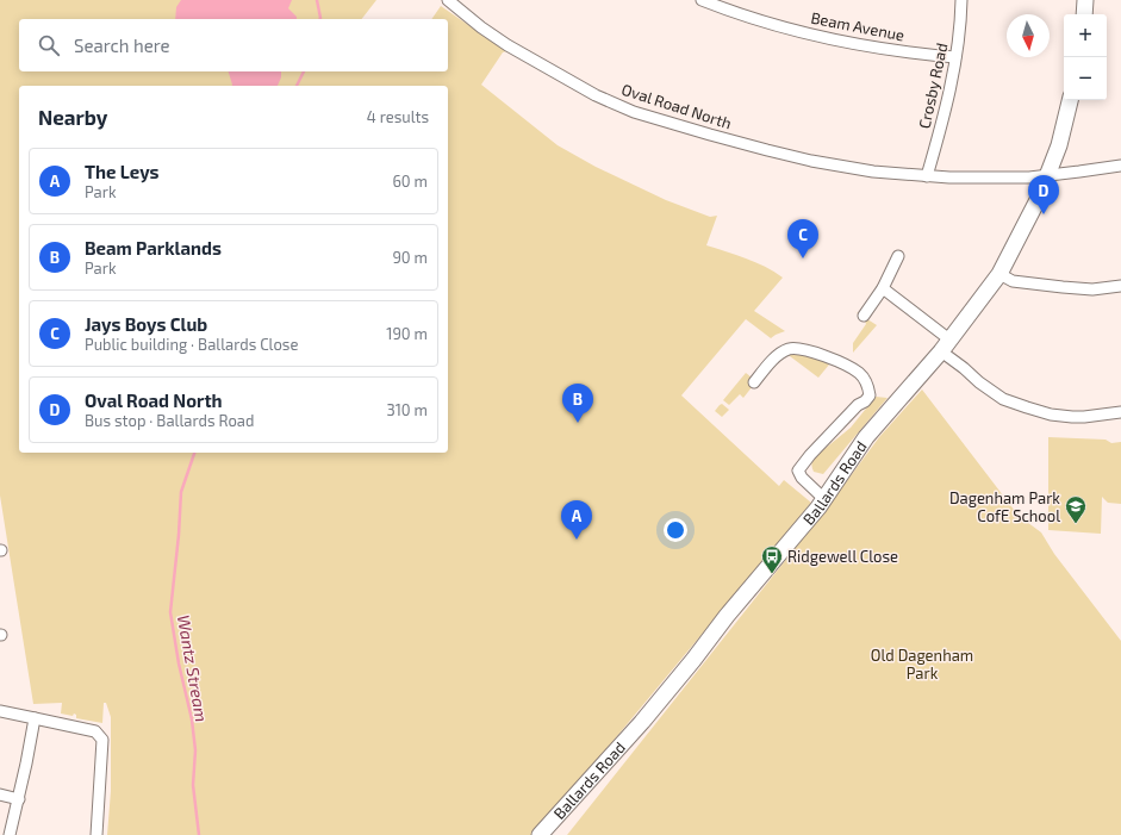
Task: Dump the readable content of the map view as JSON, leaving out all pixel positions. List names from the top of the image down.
{
  "streets": {
    "main road": ["Ballards Road"],
    "street": ["Beam Avenue", "Crosby Road", "Oval Road North"]
  },
  "crossings": [
    ["Beam Avenue", "Crosby Road"],
    ["Crosby Road", "Oval Road North"],
    ["Oval Road North", "Ballards Road"]
  ],
  "water": ["Wantz Stream"],
  "parks": ["Old Dagenham Park"],
  "places": {
    "school or university": ["Dagenham Park CofE School"],
    "bus stop": ["Ridgewell Close"]
  },
  "north": "bottom",
  "page": {
    "map_buttons": ["+", "−"],
    "search": "Search here",
    "heading": ["Nearby", "4 results"],
    "list": [
      {
        "mark": "A",
        "name": "The Leys",
        "note": "Park",
        "value": "60 m"
      },
      {
        "mark": "B",
        "name": "Beam Parklands",
        "note": "Park",
        "value": "90 m"
      },
      {
        "mark": "C",
        "name": "Jays Boys Club",
        "note": "Public building · Ballards Close",
        "value": "190 m"
      },
      {
        "mark": "D",
        "name": "Oval Road North",
        "note": "Bus stop · Ballards Road",
        "value": "310 m"
      }
    ],
    "pins": [
      "D",
      "C",
      "B",
      "A"
    ]
  }
}
